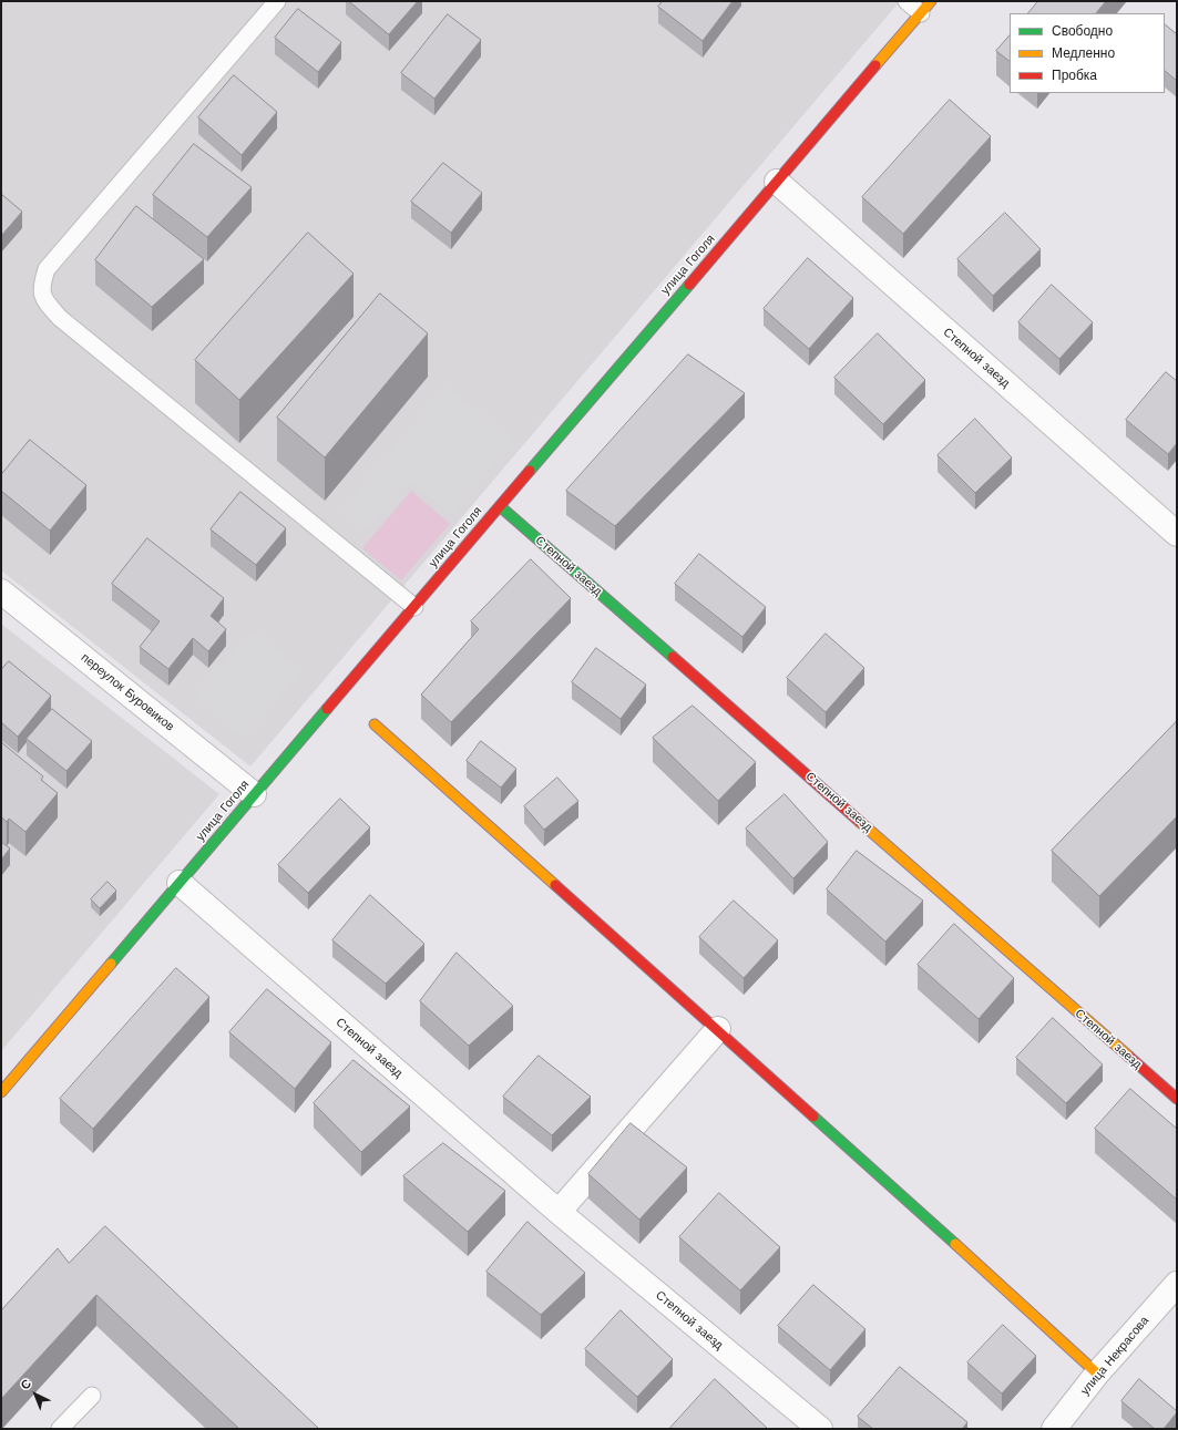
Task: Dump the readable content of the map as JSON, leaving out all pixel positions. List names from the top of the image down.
{
  "streets": {
    "street": [
      "улица Гоголя",
      "Степной заезд",
      "переулок Буровиков",
      "улица Некрасова"
    ]
  },
  "crossings": [
    ["улица Гоголя", "Степной заезд"],
    ["улица Гоголя", "переулок Буровиков"]
  ],
  "legend": ["Свободно", "Медленно", "Пробка"],
  "north": "top left"
}
